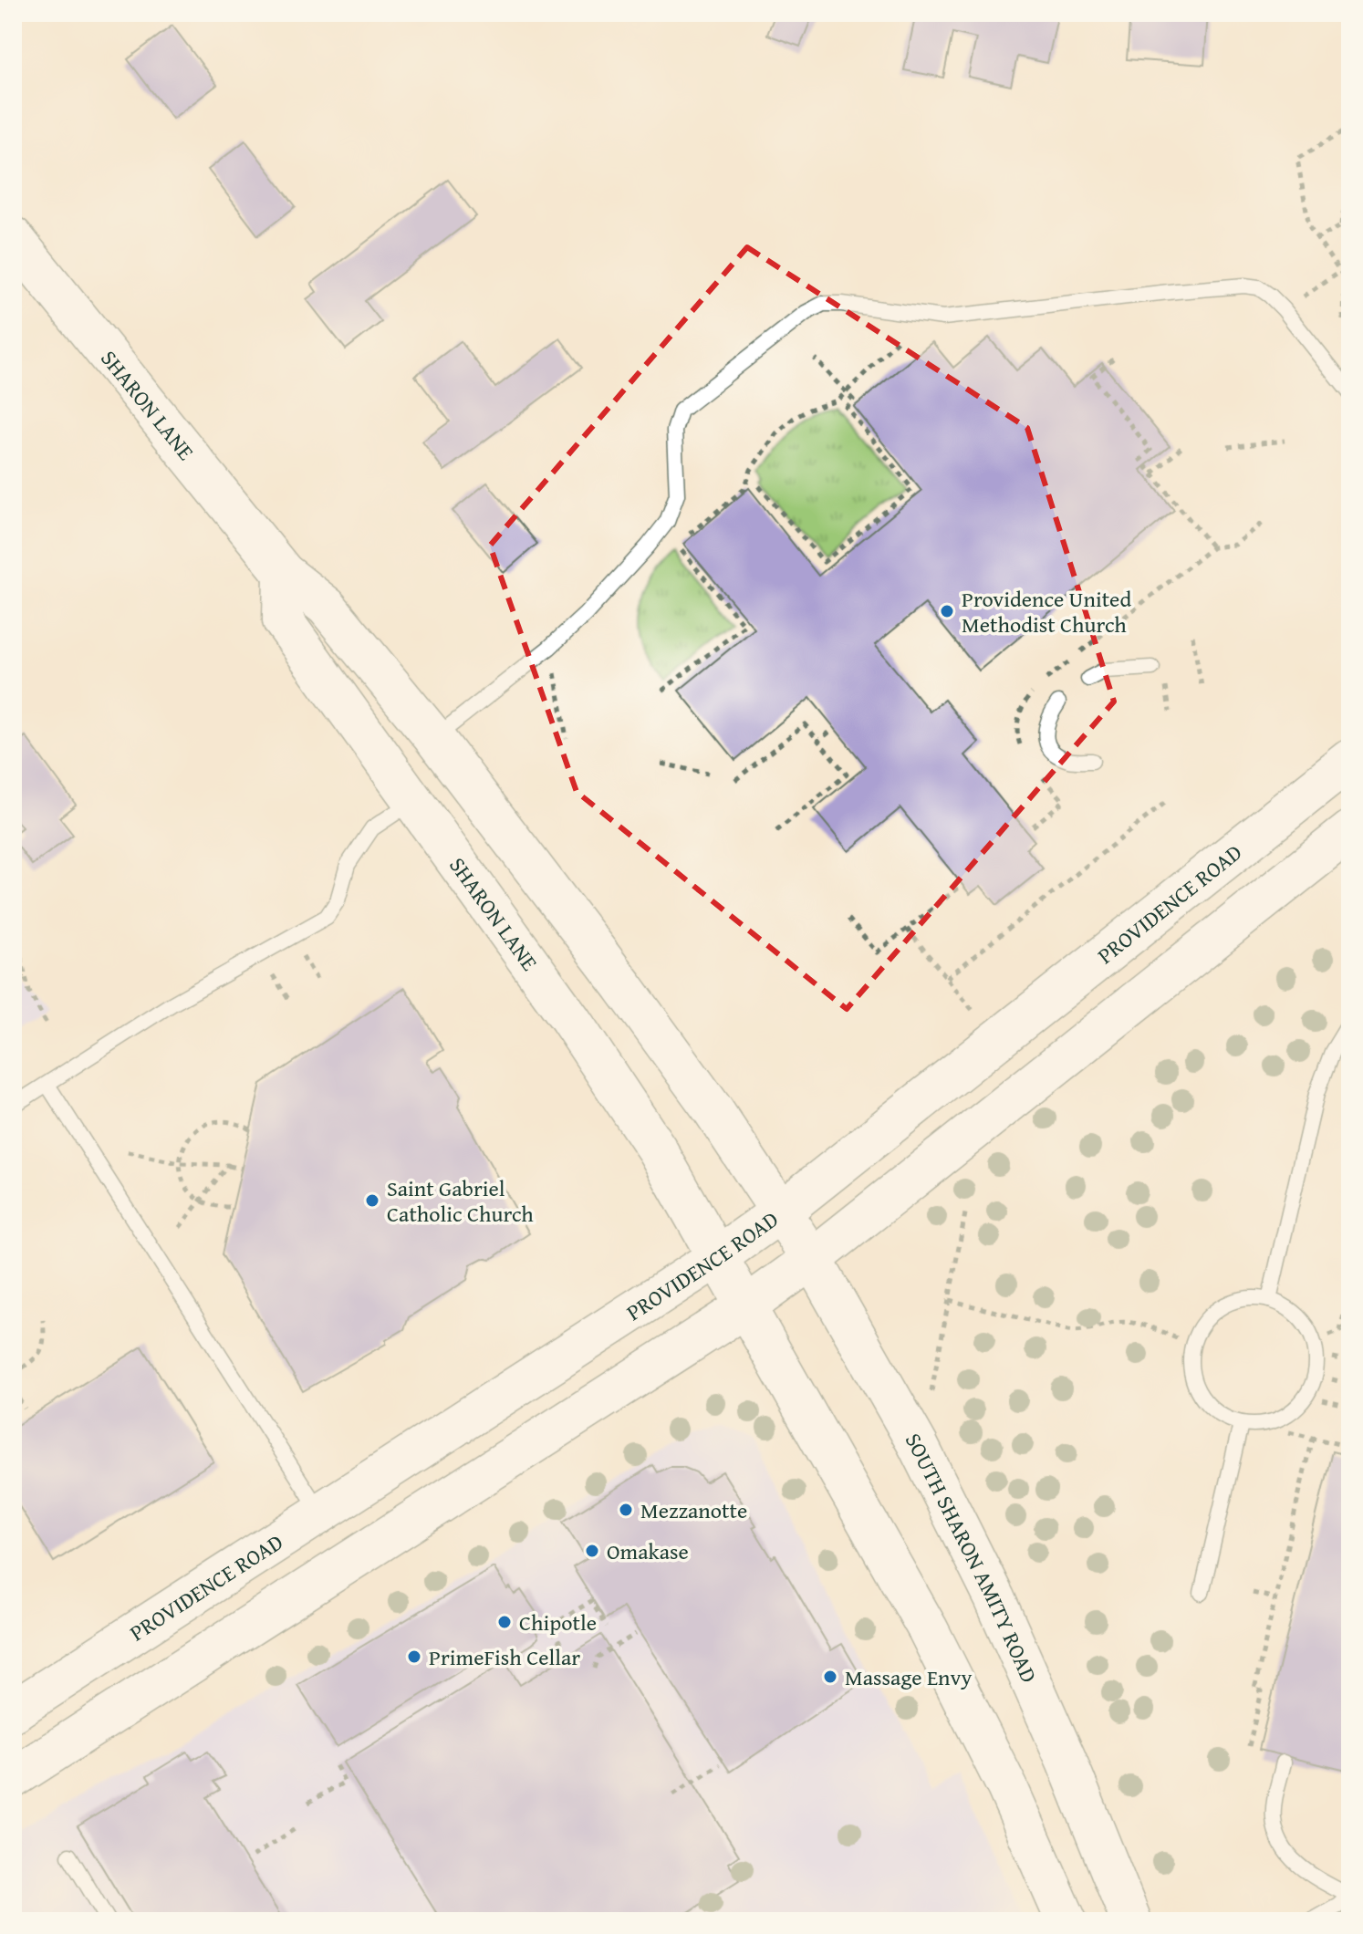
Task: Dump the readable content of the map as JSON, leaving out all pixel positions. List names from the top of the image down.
{
  "streets": {
    "main road": ["SHARON LANE", "PROVIDENCE ROAD", "SOUTH SHARON AMITY ROAD"]
  },
  "crossings": [
    ["SHARON LANE", "PROVIDENCE ROAD"],
    ["SHARON LANE", "SOUTH SHARON AMITY ROAD"],
    ["PROVIDENCE ROAD", "SOUTH SHARON AMITY ROAD"]
  ],
  "places": [
    "Providence United Methodist Church",
    "Saint Gabriel Catholic Church",
    "Mezzanotte",
    "Omakase",
    "Chipotle",
    "PrimeFish Cellar",
    "Massage Envy"
  ]
}
